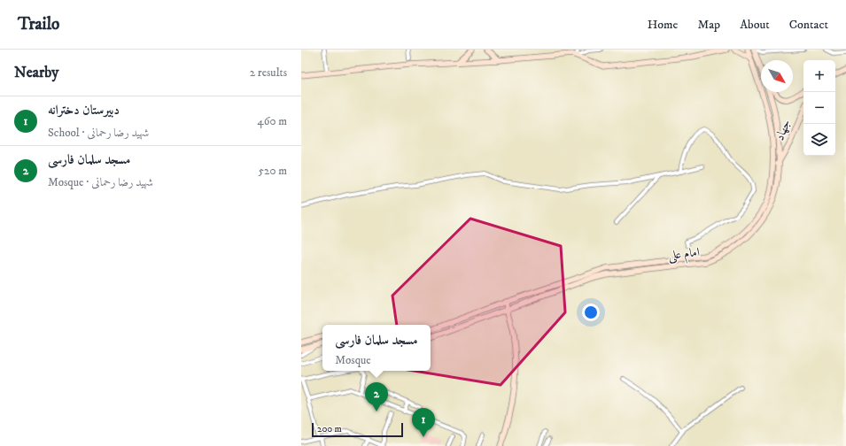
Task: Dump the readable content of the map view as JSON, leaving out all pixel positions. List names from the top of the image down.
{
  "streets": {
    "main road": ["جهاد", "امام علی"]
  },
  "crossings": [
    ["جهاد", "امام علی"]
  ],
  "scale_bar": "200 m",
  "north": "bottom right",
  "page": {
    "header": "Trailo",
    "nav": [
      "Home",
      "Map",
      "About",
      "Contact"
    ],
    "heading": ["Nearby", "2 results"],
    "map_buttons": ["+", "−"],
    "list": [
      {
        "mark": "1",
        "name": "دبیرستان دخترانه",
        "note": "School · شهید رضا رحمانی",
        "value": "460 m"
      },
      {
        "mark": "2",
        "name": "مسجد سلمان فارسی",
        "note": "Mosque · شهید رضا رحمانی",
        "value": "520 m"
      }
    ],
    "popup": ["مسجد سلمان فارسی", "Mosque"],
    "pins": ["2", "1"],
    "scale": "200 m"
  }
}
